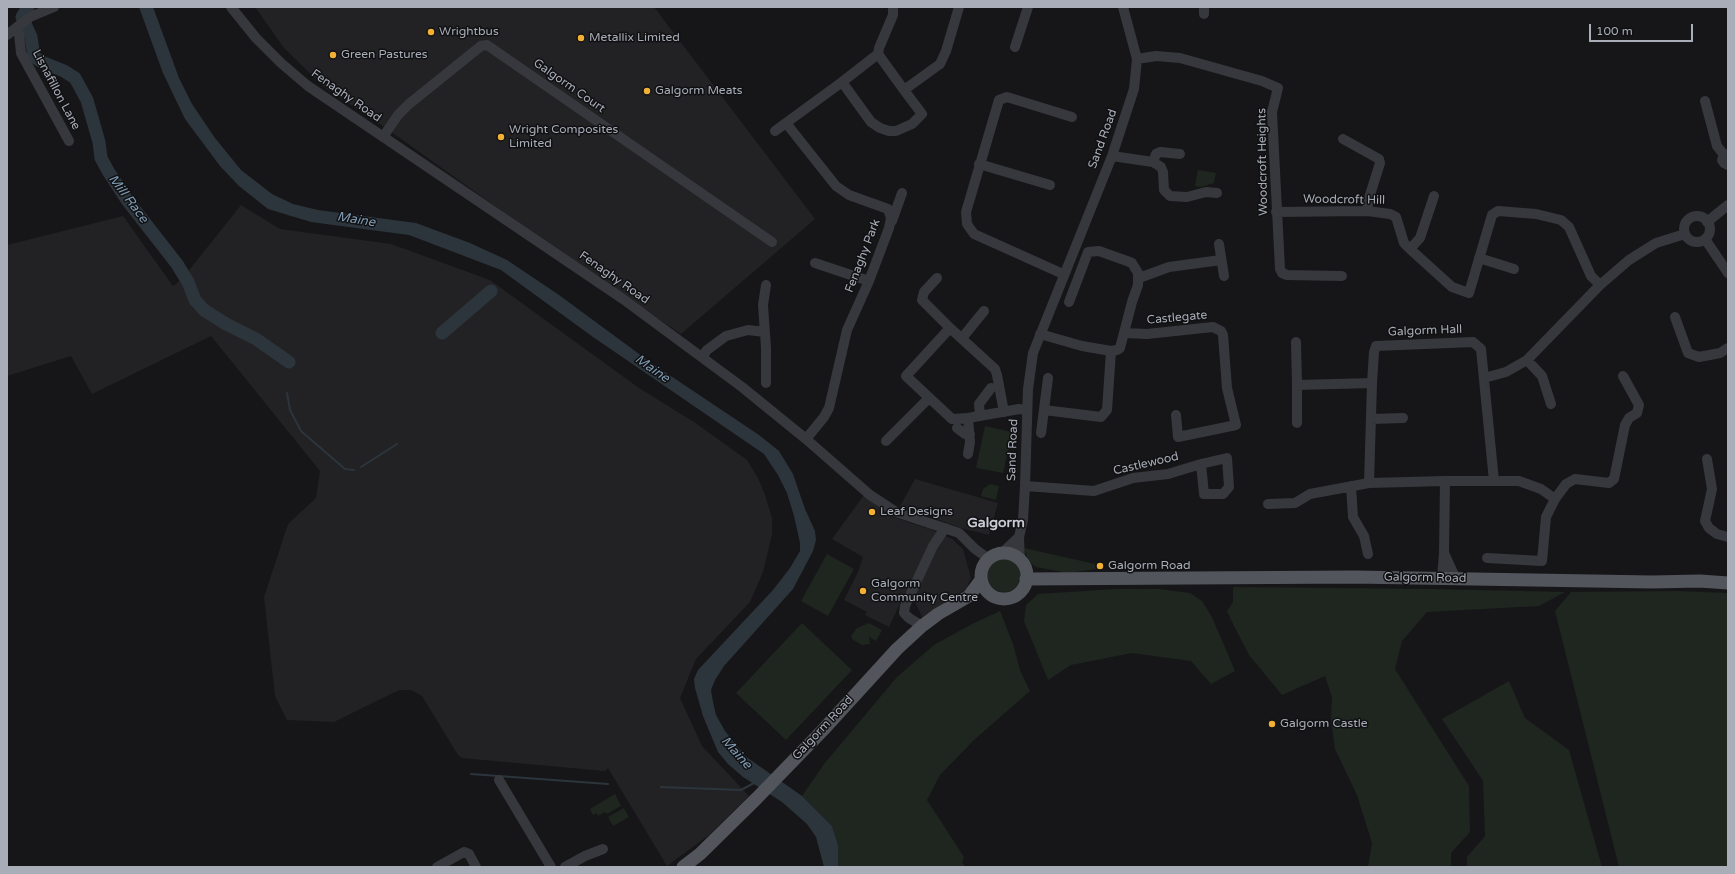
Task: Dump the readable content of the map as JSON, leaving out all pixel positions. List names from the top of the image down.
{
  "streets": {
    "main road": ["Galgorm Road"],
    "street": [
      "Galgorm Court",
      "Lisnafillon Lane",
      "Fenaghy Road",
      "Sand Road",
      "Woodcroft Heights",
      "Woodcroft Hill",
      "Fenaghy Park",
      "Castlegate",
      "Galgorm Hall",
      "Castlewood"
    ]
  },
  "crossings": [
    ["Galgorm Court", "Fenaghy Road"],
    ["Fenaghy Road", "Sand Road"],
    ["Fenaghy Road", "Fenaghy Park"],
    ["Fenaghy Road", "Galgorm Road"],
    ["Sand Road", "Woodcroft Heights"],
    ["Sand Road", "Castlewood"],
    ["Sand Road", "Galgorm Road"],
    ["Woodcroft Heights", "Woodcroft Hill"]
  ],
  "districts": ["Galgorm"],
  "water": ["Mill Race", "Maine"],
  "places": [
    "Wrightbus",
    "Metallix Limited",
    "Green Pastures",
    "Galgorm Meats",
    "Wright Composites Limited",
    "Leaf Designs",
    "Galgorm Road",
    "Galgorm Community Centre",
    "Galgorm Castle"
  ],
  "scale_bar": "100 m"
}
